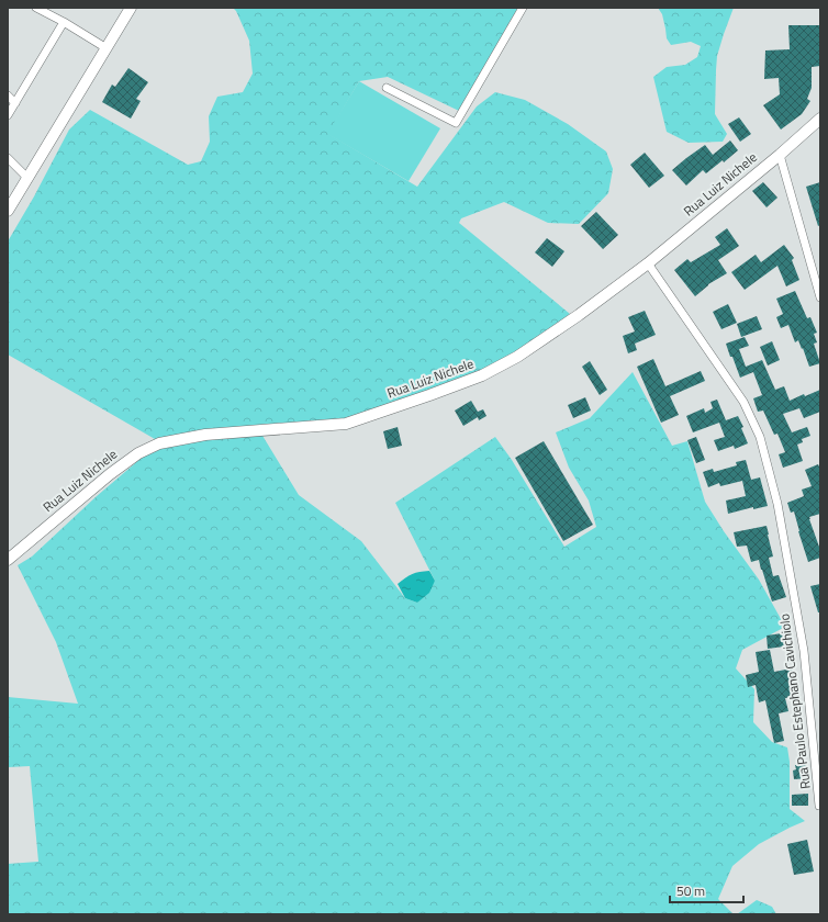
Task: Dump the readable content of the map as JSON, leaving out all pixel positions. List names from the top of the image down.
{
  "streets": {
    "street": ["Rua Luiz Nichele", "Rua Paulo Estephano Cavichiolo"]
  },
  "crossings": [
    ["Rua Luiz Nichele", "Rua Paulo Estephano Cavichiolo"]
  ],
  "scale_bar": "50 m"
}
